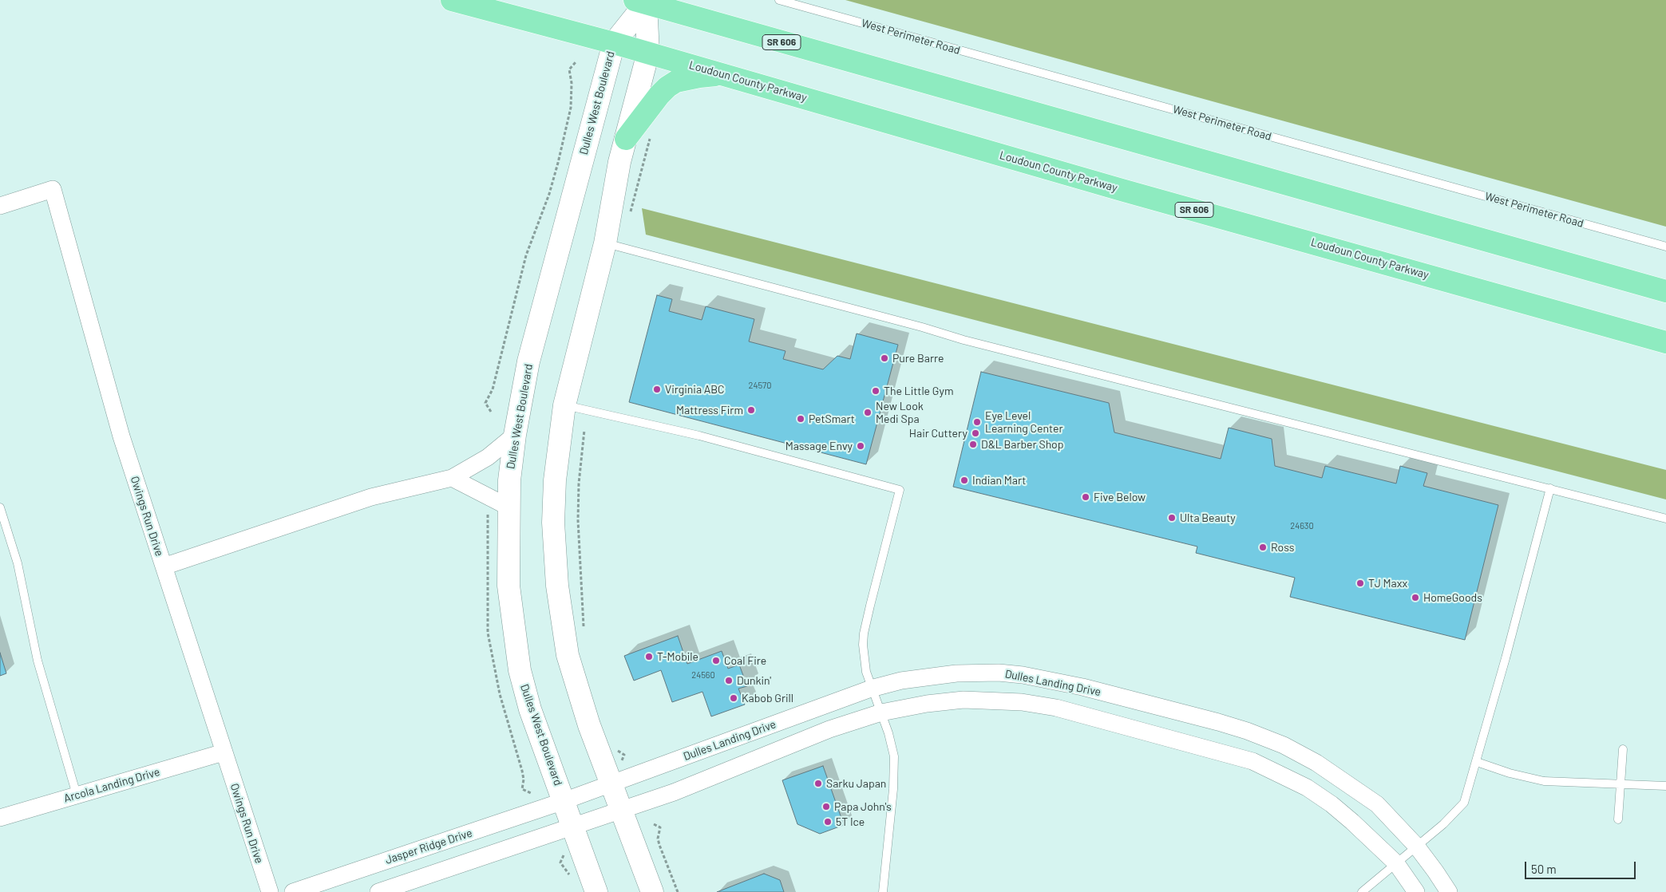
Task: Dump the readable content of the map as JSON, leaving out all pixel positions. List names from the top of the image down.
{
  "streets": {
    "main road": ["SR 606", "Loudoun County Parkway"],
    "street": [
      "Dulles West Boulevard",
      "Owings Run Drive",
      "Dulles Landing Drive",
      "Arcola Landing Drive",
      "Jasper Ridge Drive"
    ],
    "lane": ["West Perimeter Road"]
  },
  "crossings": [
    ["SR 606", "Dulles West Boulevard"],
    ["Loudoun County Parkway", "Dulles West Boulevard"],
    ["Dulles West Boulevard", "Dulles Landing Drive"],
    ["Dulles West Boulevard", "Jasper Ridge Drive"],
    ["Owings Run Drive", "Arcola Landing Drive"],
    ["Dulles Landing Drive", "Jasper Ridge Drive"]
  ],
  "places": [
    "Pure Barre",
    "Virginia ABC",
    "The Little Gym",
    "Mattress Firm",
    "New Look Medi Spa",
    "PetSmart",
    "Eye Level Learning Center",
    "Hair Cuttery",
    "D&L Barber Shop",
    "Massage Envy",
    "Indian Mart",
    "Five Below",
    "Ulta Beauty",
    "Ross",
    "TJ Maxx",
    "HomeGoods",
    "T-Mobile",
    "Coal Fire",
    "Dunkin'",
    "Kabob Grill",
    "Sarku Japan",
    "Papa John's",
    "5T Ice"
  ],
  "house_numbers": ["24570", "24630", "24560"],
  "scale_bar": "50 m"
}
